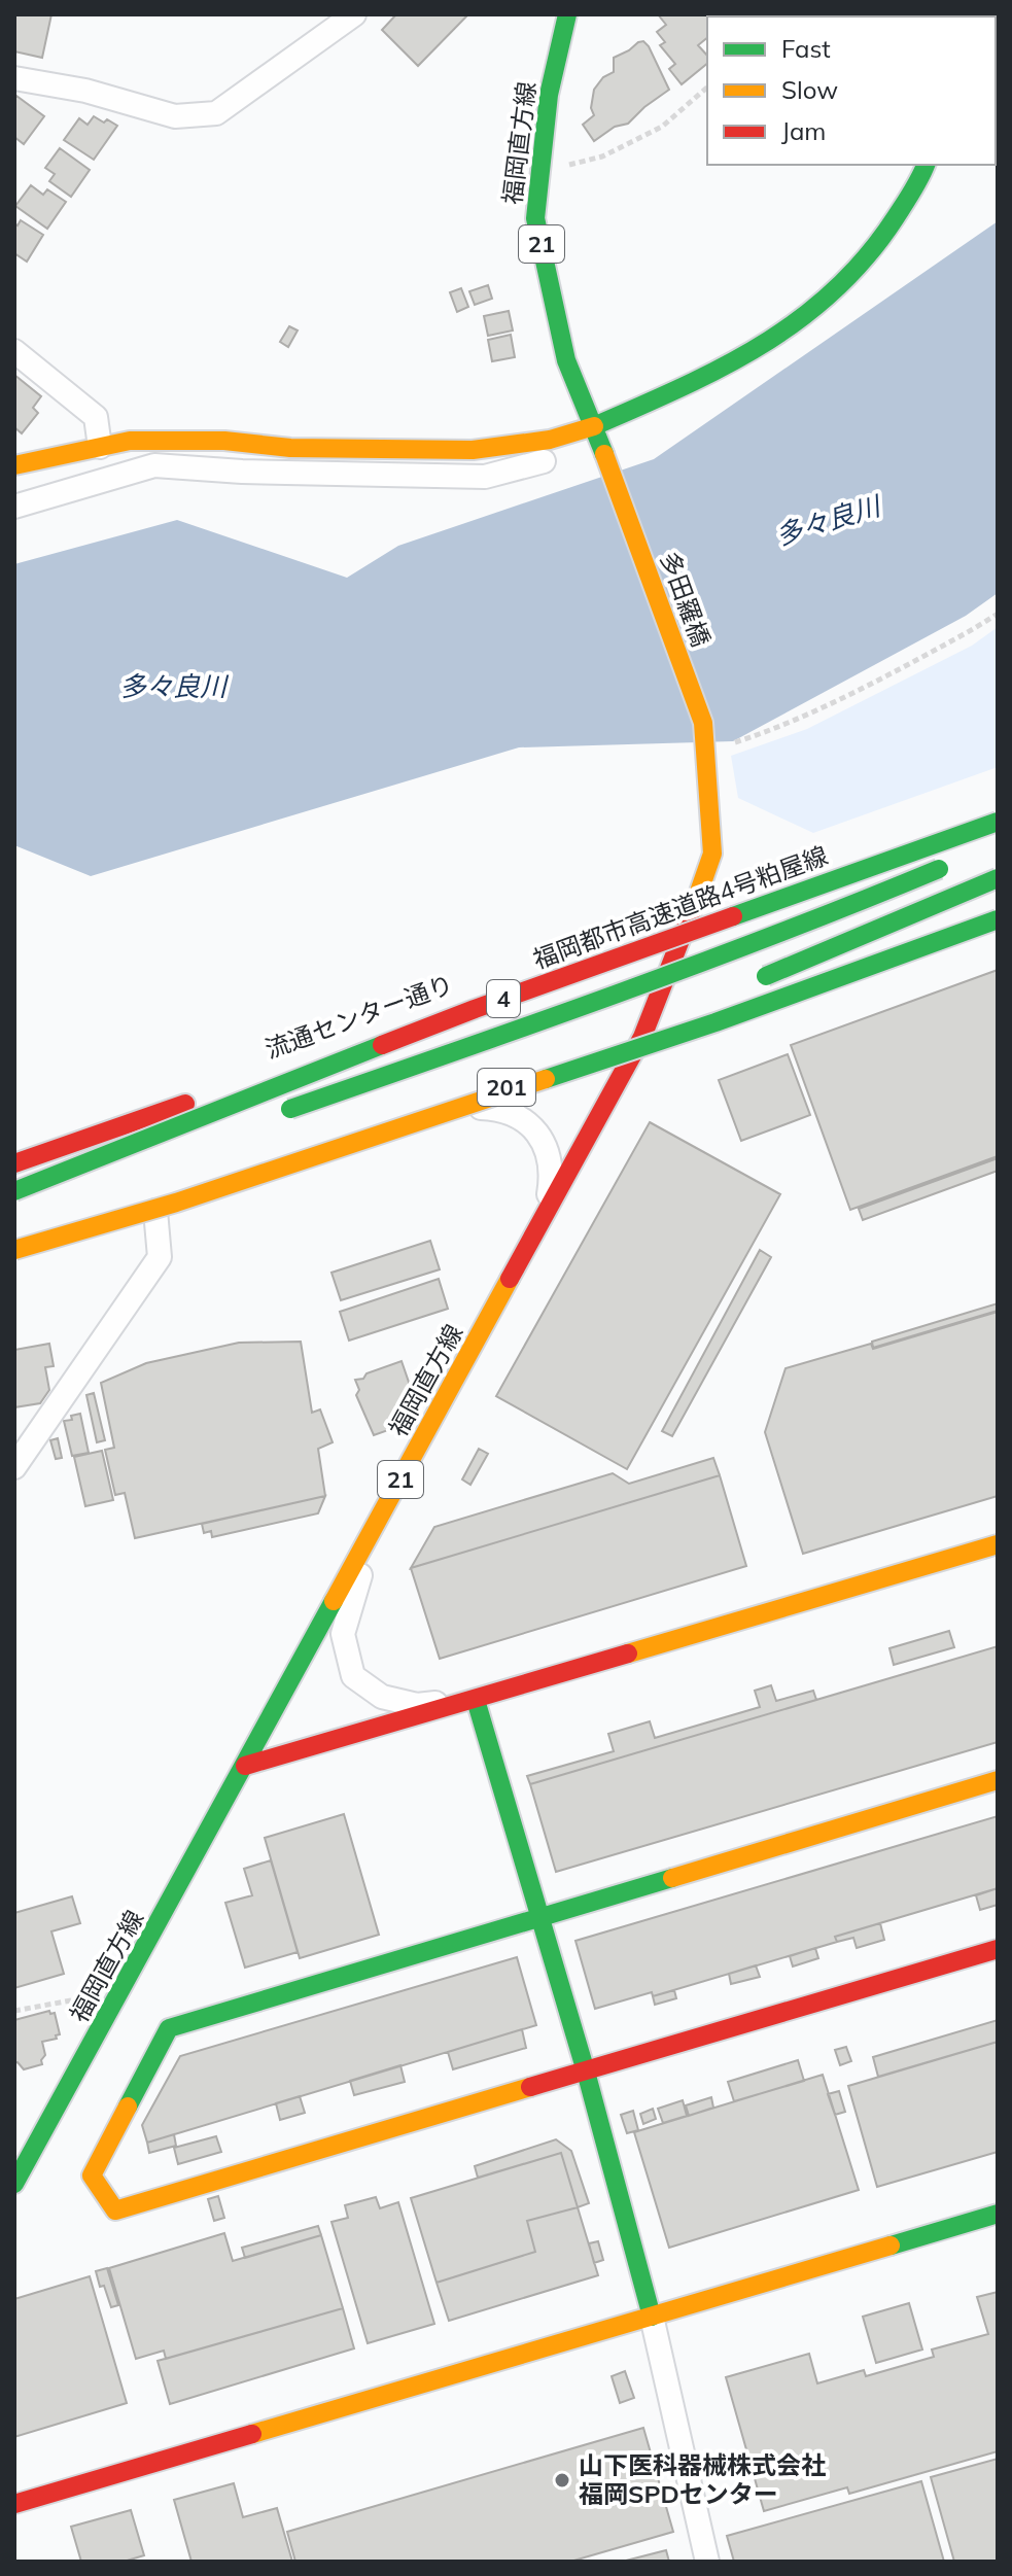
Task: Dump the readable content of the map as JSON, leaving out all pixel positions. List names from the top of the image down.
{
  "streets": {
    "main road": [
      "福岡直方線",
      "21",
      "多田羅橋",
      "福岡都市高速道路4号粕屋線",
      "4",
      "流通センター通り",
      "201"
    ]
  },
  "crossings": [
    ["福岡直方線", "多田羅橋"],
    ["福岡直方線", "流通センター通り"],
    ["福岡直方線", "201"]
  ],
  "water": ["多々良川"],
  "places": ["山下医科器械株式会社 福岡SPDセンター"],
  "legend": ["Fast", "Slow", "Jam"]
}
